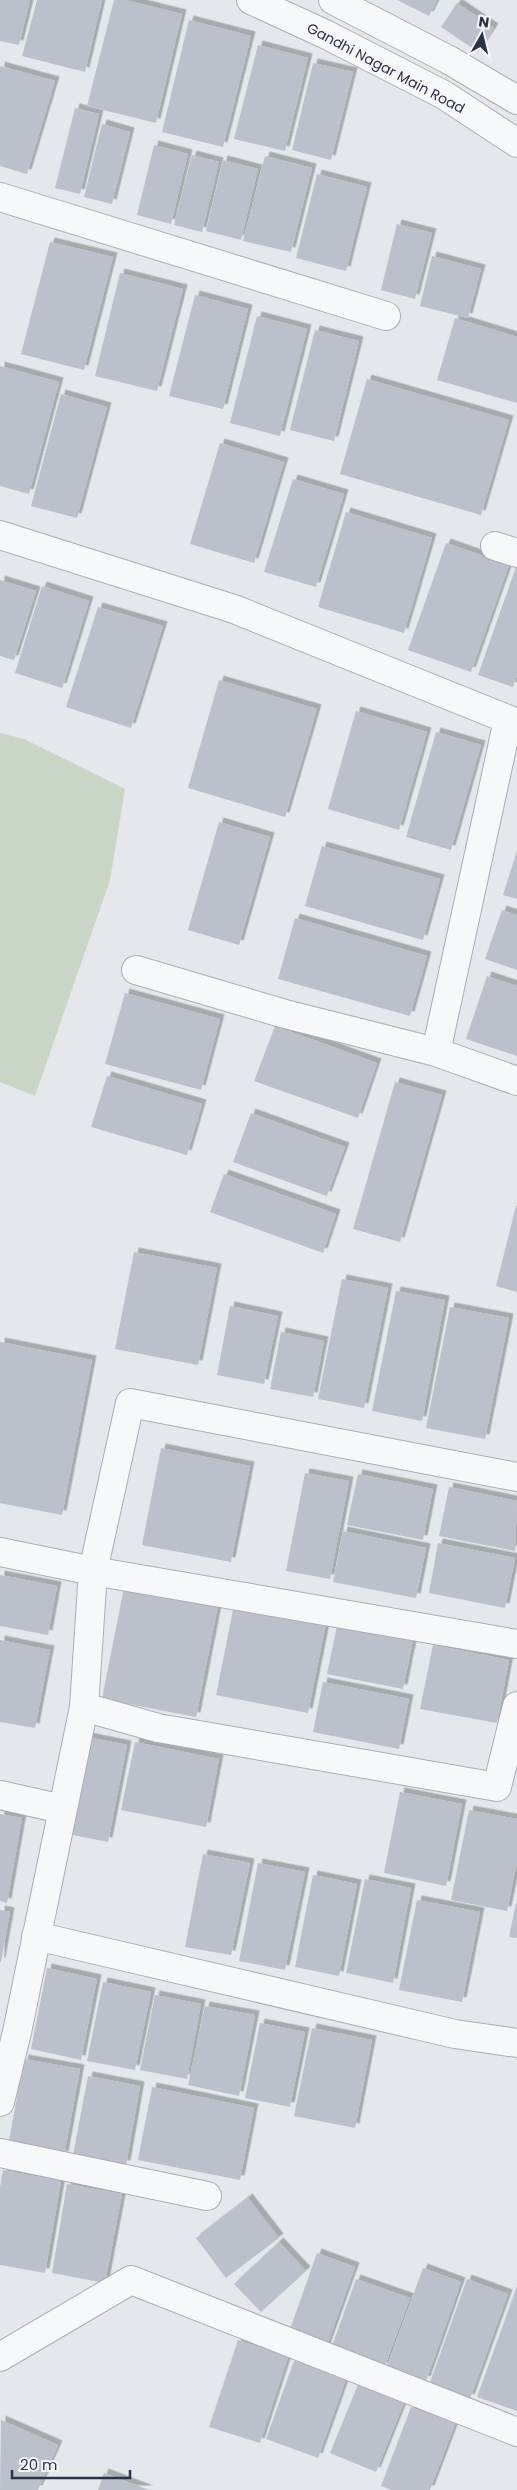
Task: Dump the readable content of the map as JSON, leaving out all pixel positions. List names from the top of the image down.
{
  "streets": {
    "street": ["Gandhi Nagar Main Road"]
  },
  "scale_bar": "20 m",
  "north": "top"
}
